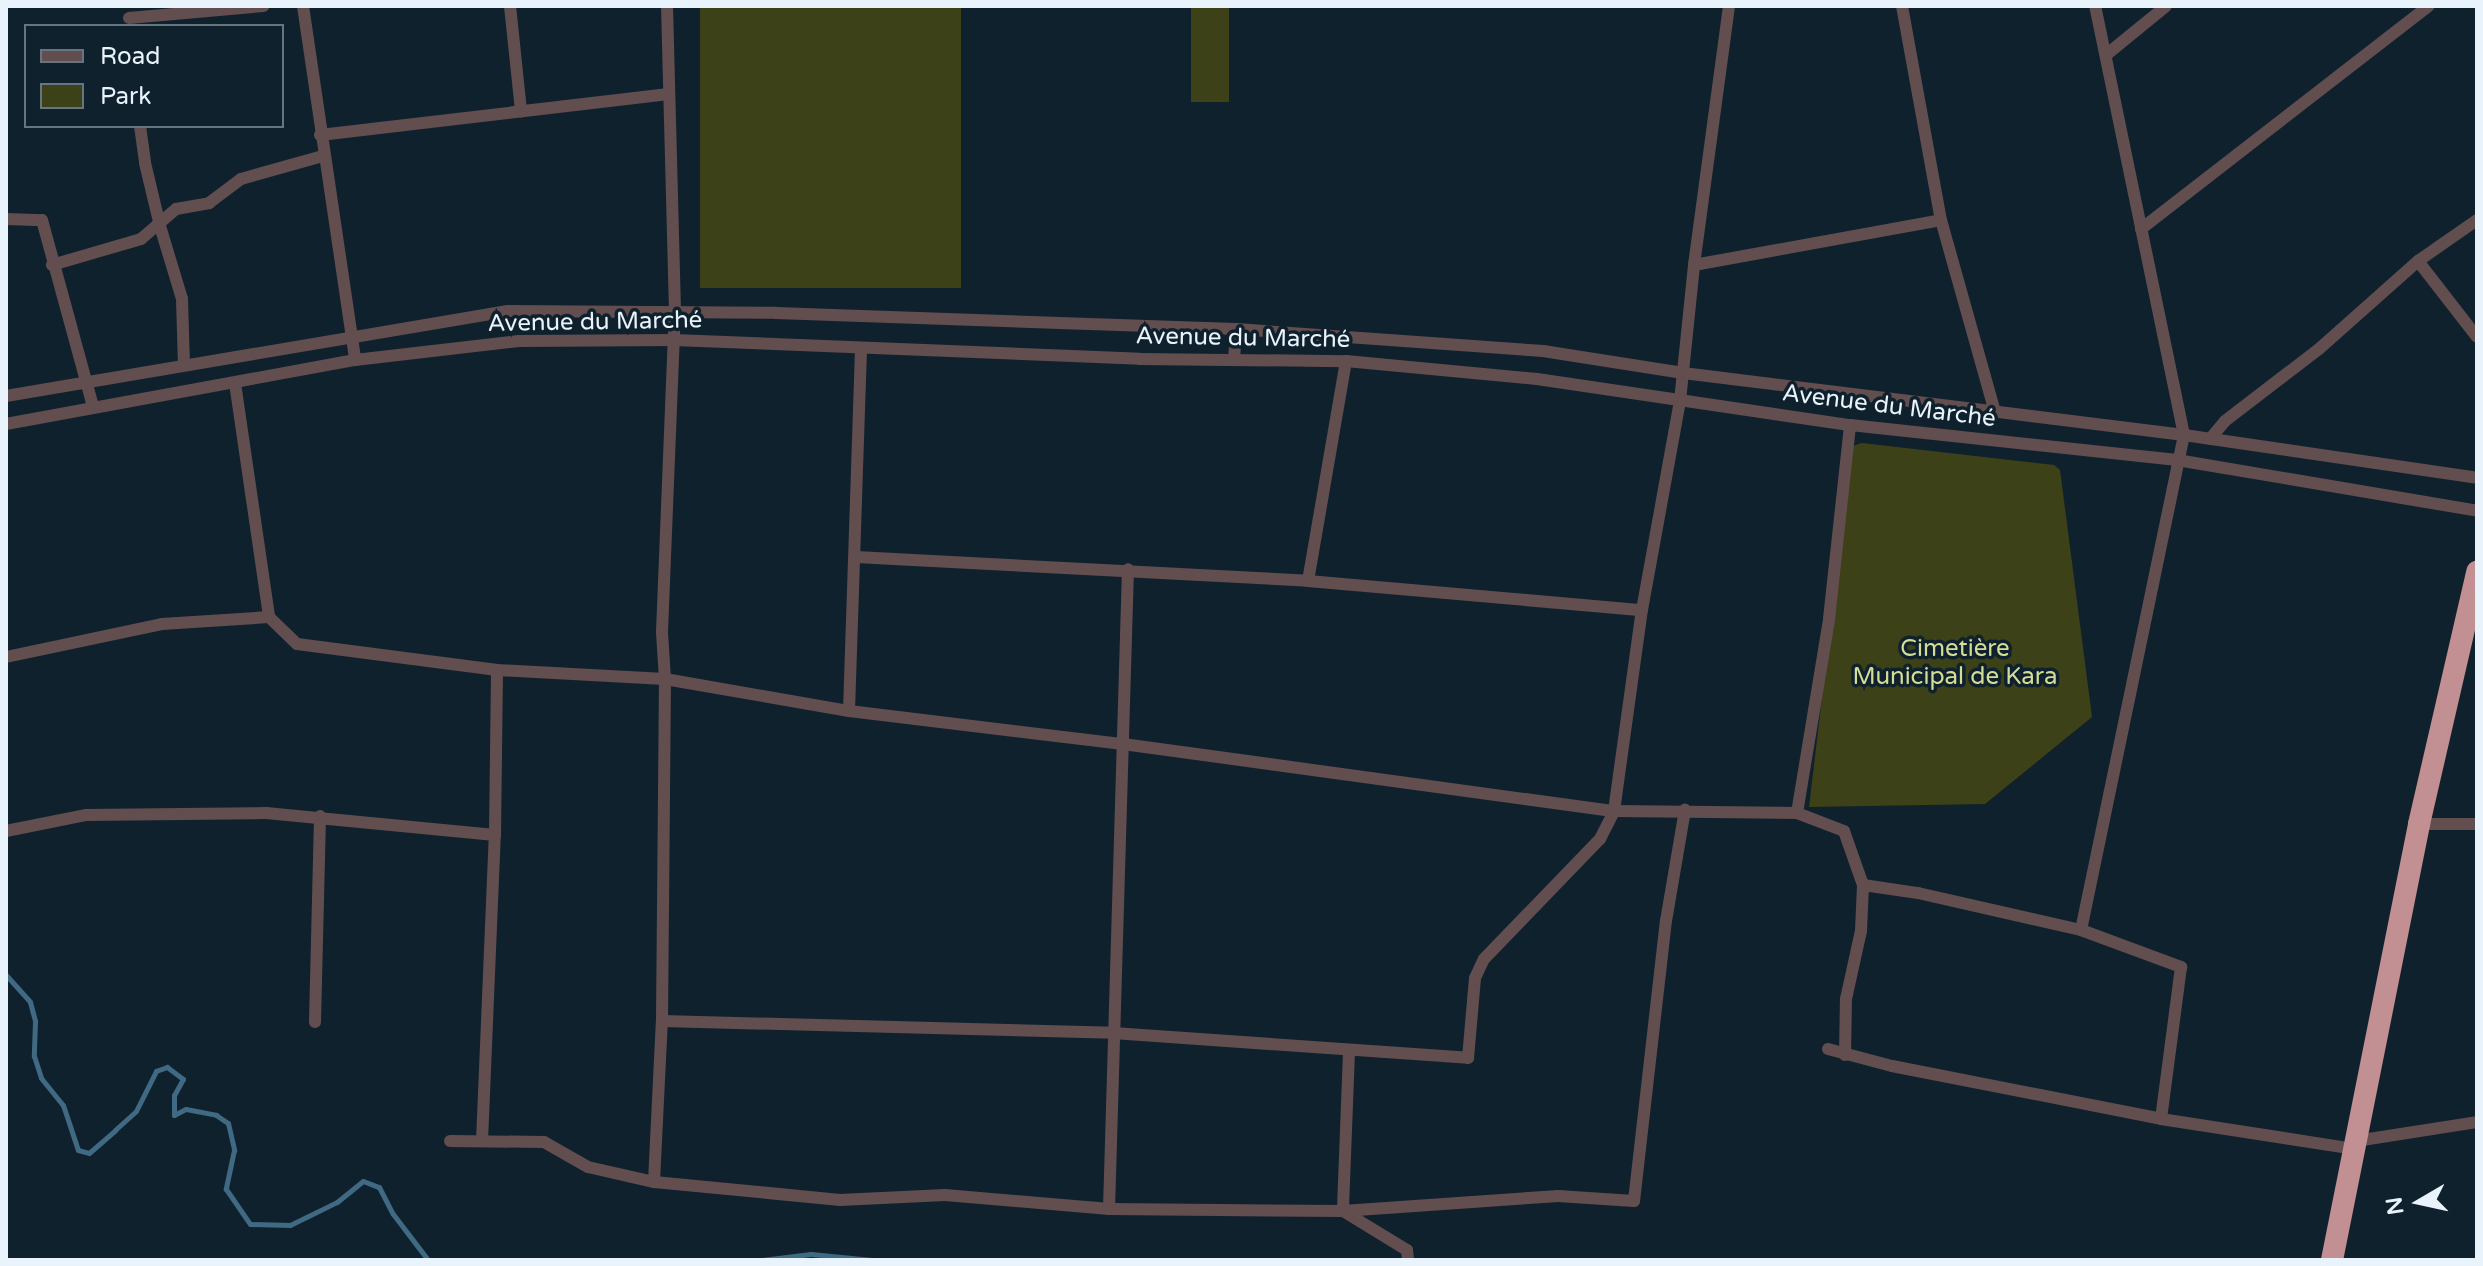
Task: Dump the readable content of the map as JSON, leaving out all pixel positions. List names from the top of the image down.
{
  "streets": {
    "street": ["Avenue du Marché"]
  },
  "parks": ["Cimetière Municipal de Kara"],
  "legend": ["Road", "Park"],
  "north": "left"
}
